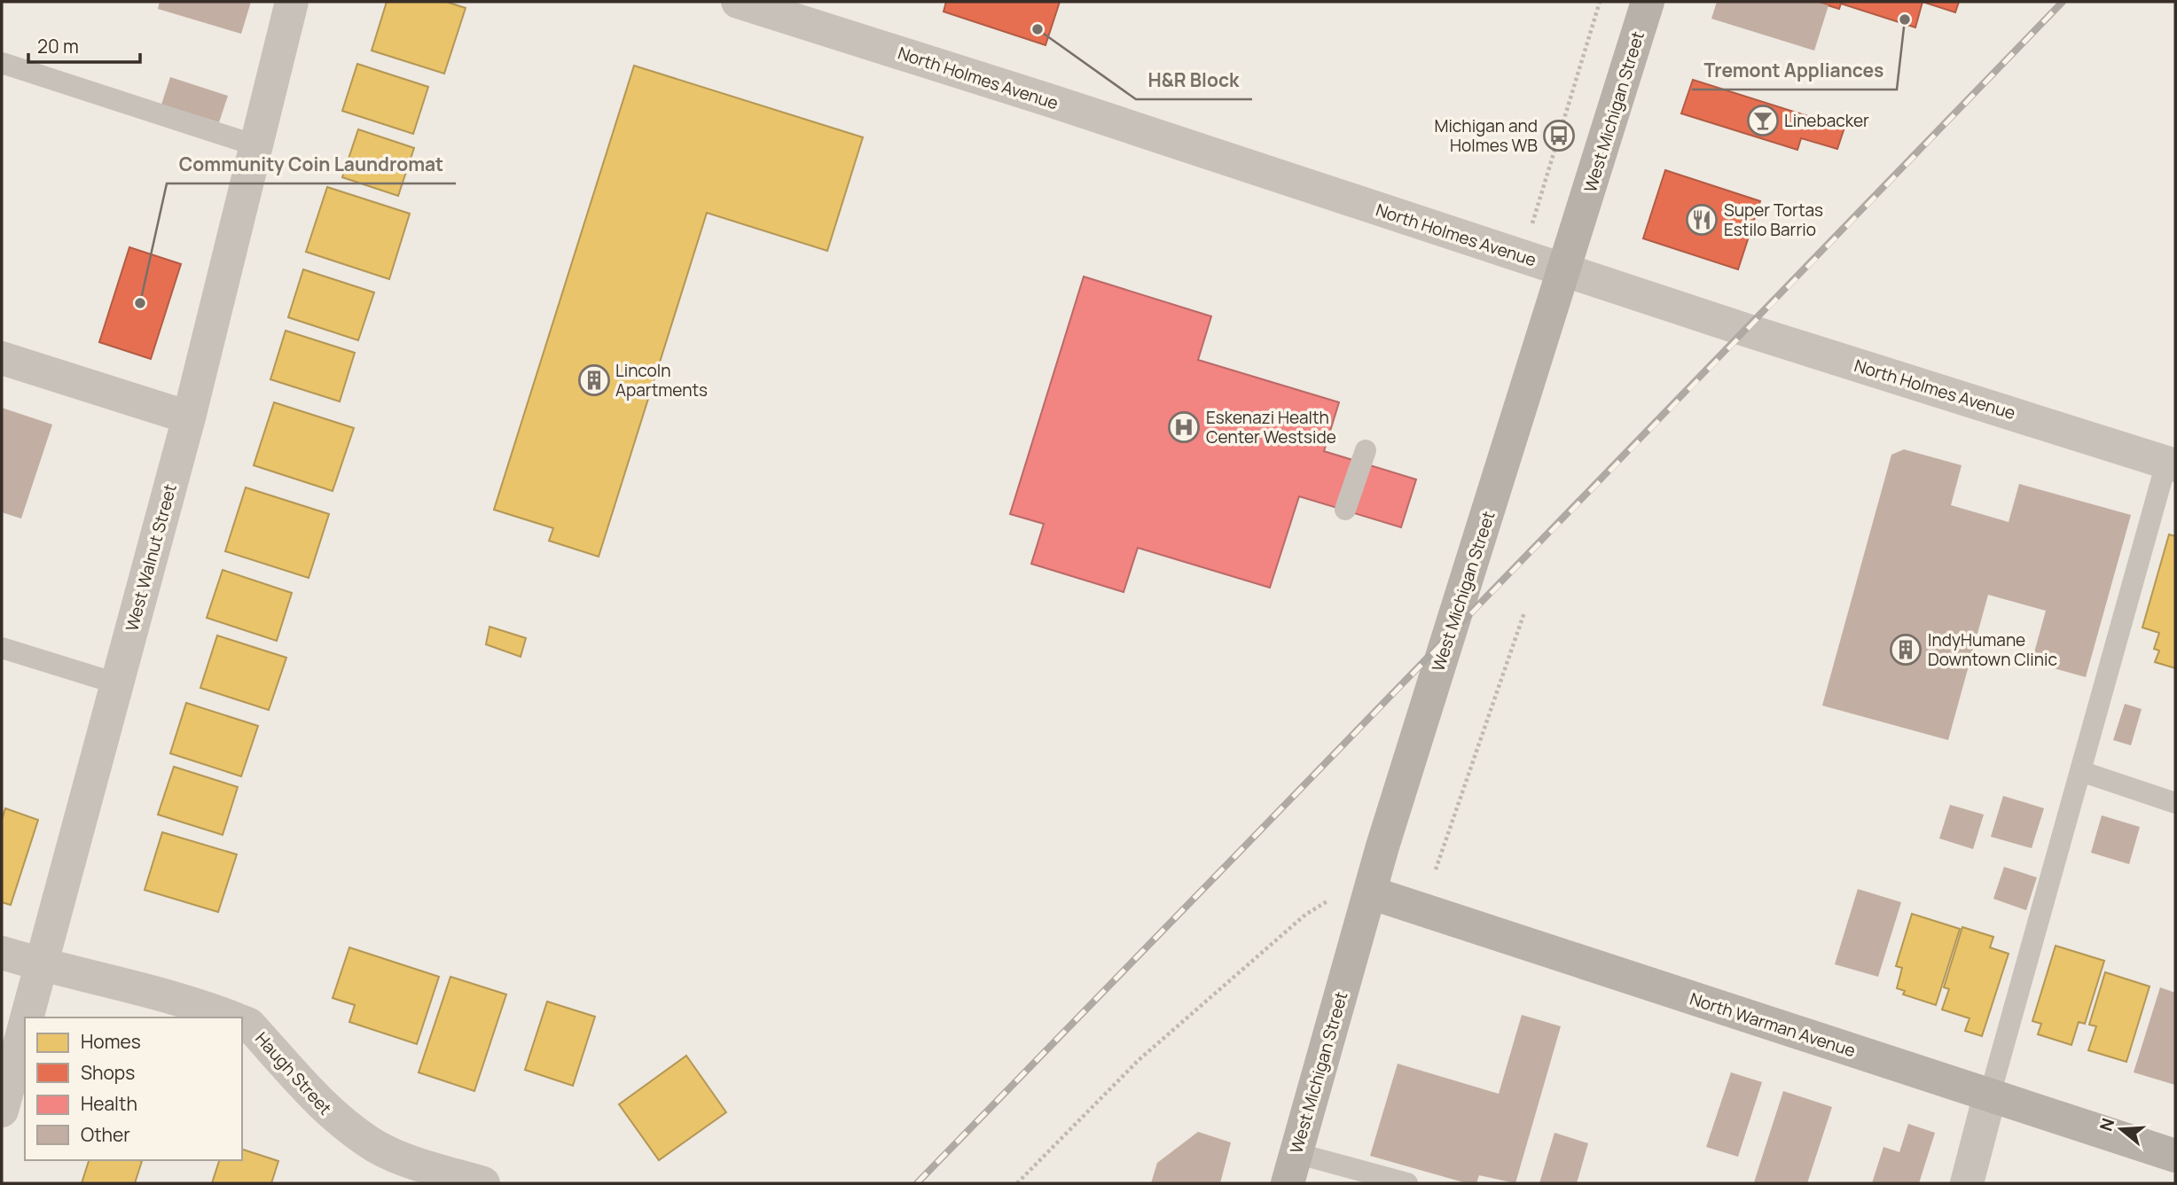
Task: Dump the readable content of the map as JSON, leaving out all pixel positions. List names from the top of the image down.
{
  "streets": {
    "main road": ["West Michigan Street", "North Warman Avenue"],
    "street": ["North Holmes Avenue", "West Walnut Street", "Haugh Street"]
  },
  "crossings": [
    ["North Holmes Avenue", "West Michigan Street"],
    ["West Michigan Street", "North Warman Avenue"]
  ],
  "places": {
    "other": ["Tremont Appliances", "H&R Block", "Community Coin Laundromat"],
    "bar": ["Linebacker"],
    "bus stop": ["Michigan and Holmes WB"],
    "restaurant": ["Super Tortas Estilo Barrio"],
    "building": ["Lincoln Apartments", "IndyHumane Downtown Clinic"],
    "hospital": ["Eskenazi Health Center Westside"]
  },
  "legend": [
    "Homes",
    "Shops",
    "Health",
    "Other"
  ],
  "scale_bar": "20 m",
  "north": "left"
}
